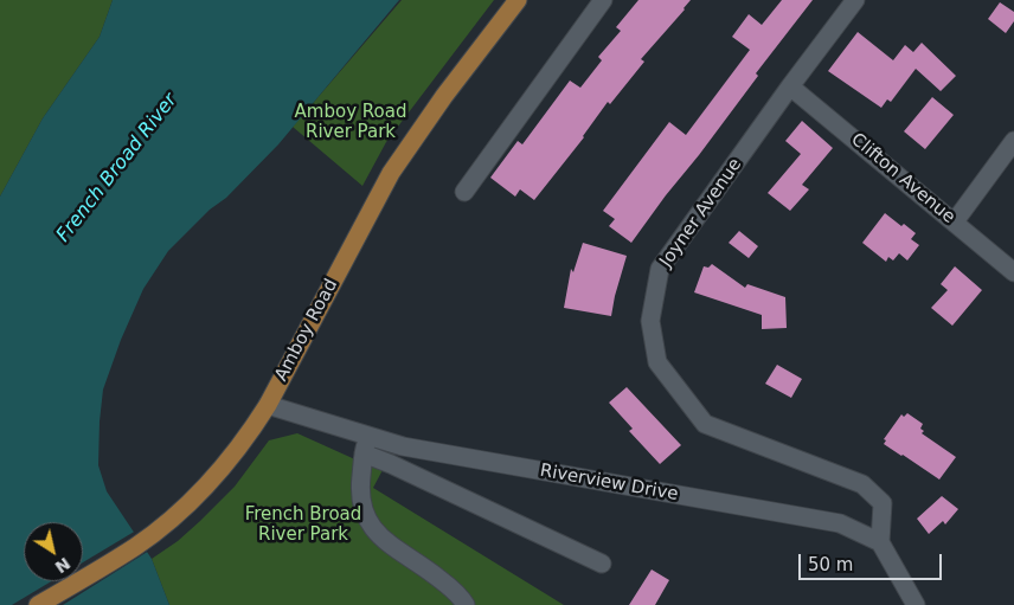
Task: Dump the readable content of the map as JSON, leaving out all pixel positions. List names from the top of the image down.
{
  "streets": {
    "main road": ["Amboy Road"],
    "street": ["Clifton Avenue", "Joyner Avenue", "Riverview Drive"]
  },
  "crossings": [
    ["Clifton Avenue", "Joyner Avenue"],
    ["Joyner Avenue", "Riverview Drive"],
    ["Amboy Road", "Riverview Drive"]
  ],
  "water": ["French Broad River"],
  "parks": ["Amboy Road River Park", "French Broad River Park"],
  "scale_bar": "50 m",
  "north": "bottom right"
}
